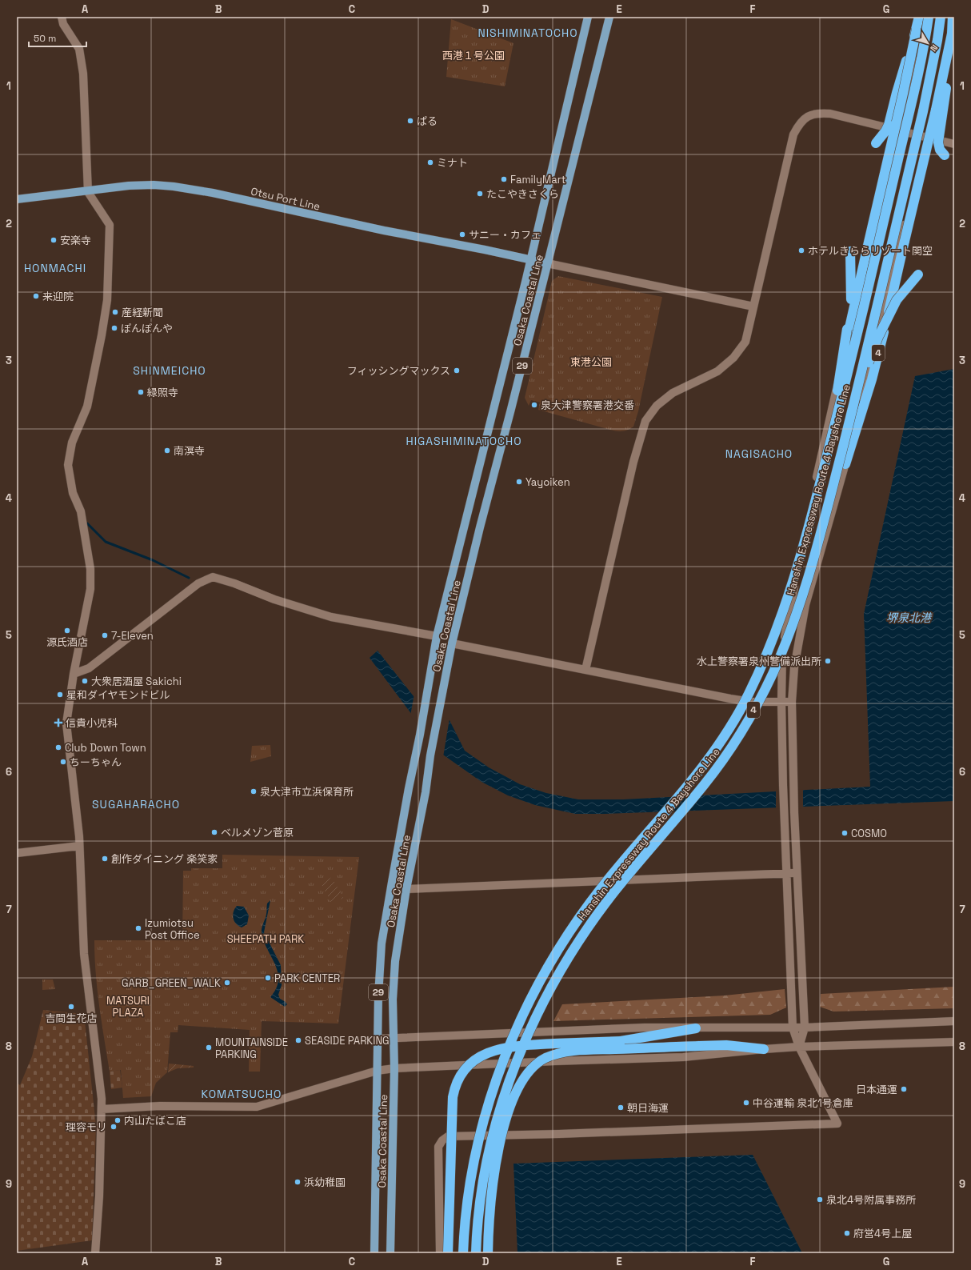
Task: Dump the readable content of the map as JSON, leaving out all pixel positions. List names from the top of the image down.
{
  "streets": {
    "highway": ["4", "Hanshin Expressway Route 4 Bayshore Line"],
    "main road": ["Otsu Port Line", "Osaka Coastal Line", "29"]
  },
  "crossings": [
    ["Otsu Port Line", "Osaka Coastal Line"]
  ],
  "districts": [
    "NISHIMINATOCHO",
    "HONMACHI",
    "SHINMEICHO",
    "HIGASHIMINATOCHO",
    "NAGISACHO",
    "SUGAHARACHO",
    "KOMATSUCHO"
  ],
  "water": ["堺泉北港"],
  "parks": [
    "西港１号公園",
    "東港公園",
    "SHEEPATH PARK",
    "MATSURI PLAZA"
  ],
  "places": {
    "other": [
      "ぱる",
      "ミナト",
      "FamilyMart",
      "たこやきさくら",
      "サニー・カフェ",
      "安楽寺",
      "ホテルきららリゾート関空",
      "来迎院",
      "産経新聞",
      "ぽんぽんや",
      "フィッシングマックス",
      "緑照寺",
      "泉大津警察署港交番",
      "南溟寺",
      "Yayoiken",
      "源氏酒店",
      "7-Eleven",
      "水上警察署泉州警備派出所",
      "大衆居酒屋 Sakichi",
      "星和ダイヤモンドビル",
      "Club Down Town",
      "ちーちゃん",
      "泉大津市立浜保育所",
      "ベルメゾン菅原",
      "COSMO",
      "創作ダイニング 楽笑家",
      "Izumiotsu Post Office",
      "PARK CENTER",
      "GARB_GREEN_WALK",
      "吉間生花店",
      "SEASIDE PARKING",
      "MOUNTAINSIDE PARKING",
      "日本通運",
      "中谷運輸 泉北1号倉庫",
      "朝日海運",
      "内山たばこ店",
      "理容モリ",
      "浜幼稚園",
      "泉北4号附属事務所",
      "府営4号上屋"
    ],
    "health": ["信貴小児科"]
  },
  "scale_bar": "50 m",
  "north": "bottom right",
  "grid": {
    "columns": [
      "A",
      "B",
      "C",
      "D",
      "E",
      "F",
      "G"
    ],
    "rows": [
      "1",
      "2",
      "3",
      "4",
      "5",
      "6",
      "7",
      "8",
      "9"
    ]
  }
}
